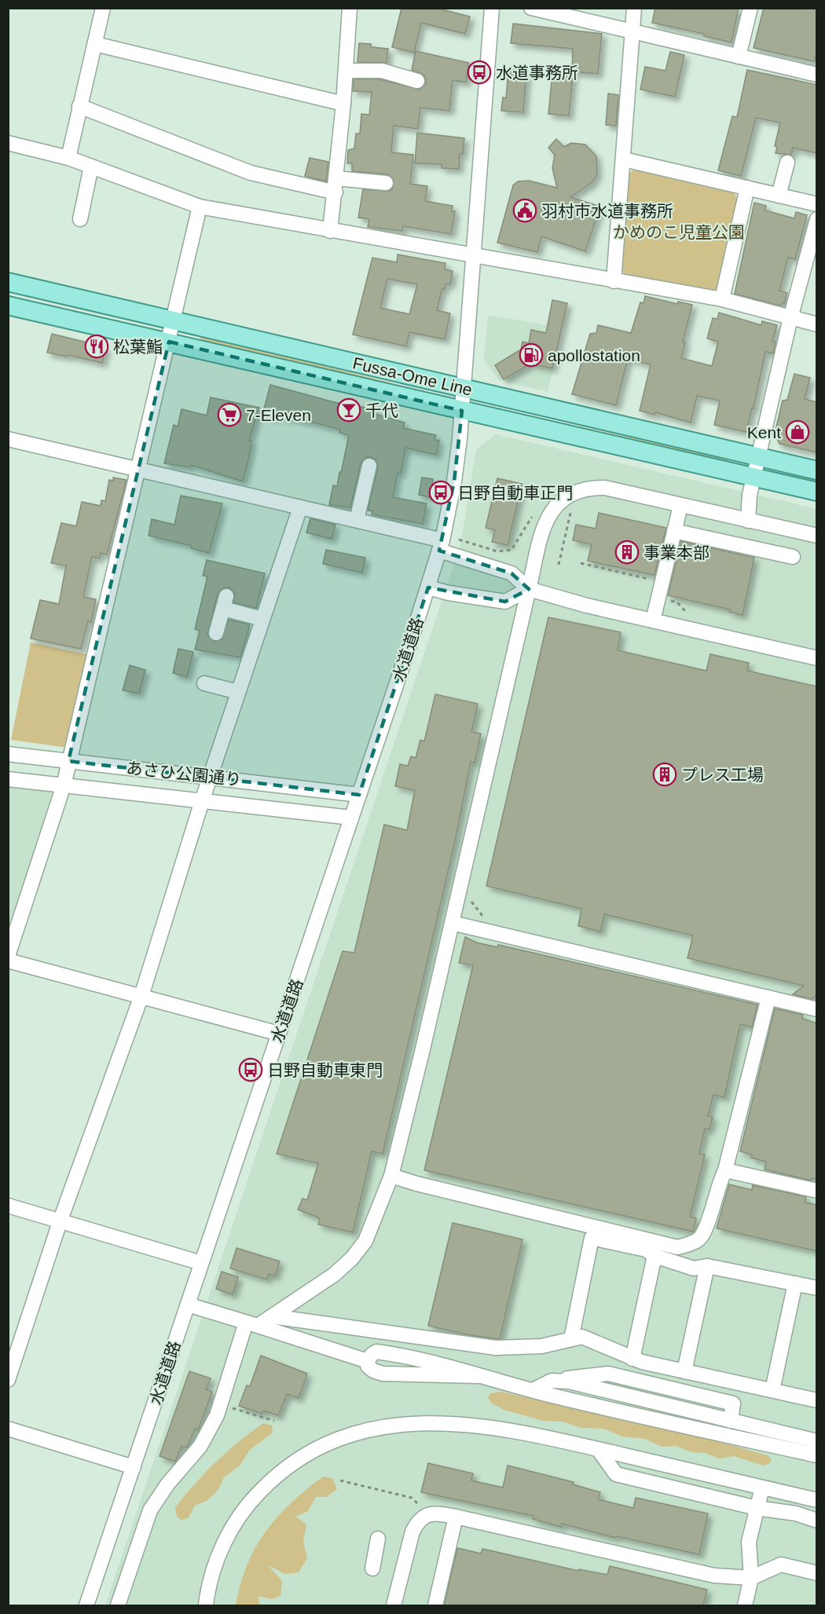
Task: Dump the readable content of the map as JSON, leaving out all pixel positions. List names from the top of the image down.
{
  "streets": {
    "main road": ["Fussa-Ome Line"],
    "street": ["水道道路", "あさひ公園通り"]
  },
  "crossings": [
    ["Fussa-Ome Line", "水道道路"],
    ["水道道路", "あさひ公園通り"]
  ],
  "parks": ["かめのこ児童公園"],
  "places": {
    "bus stop": ["水道事務所", "日野自動車正門", "日野自動車東門"],
    "public building": ["羽村市水道事務所"],
    "restaurant": ["松葉鮨"],
    "fuel station": ["apollostation"],
    "bar": ["千代"],
    "supermarket": ["7-Eleven"],
    "shop": ["Kent"],
    "building": ["事業本部", "プレス工場"]
  }
}
